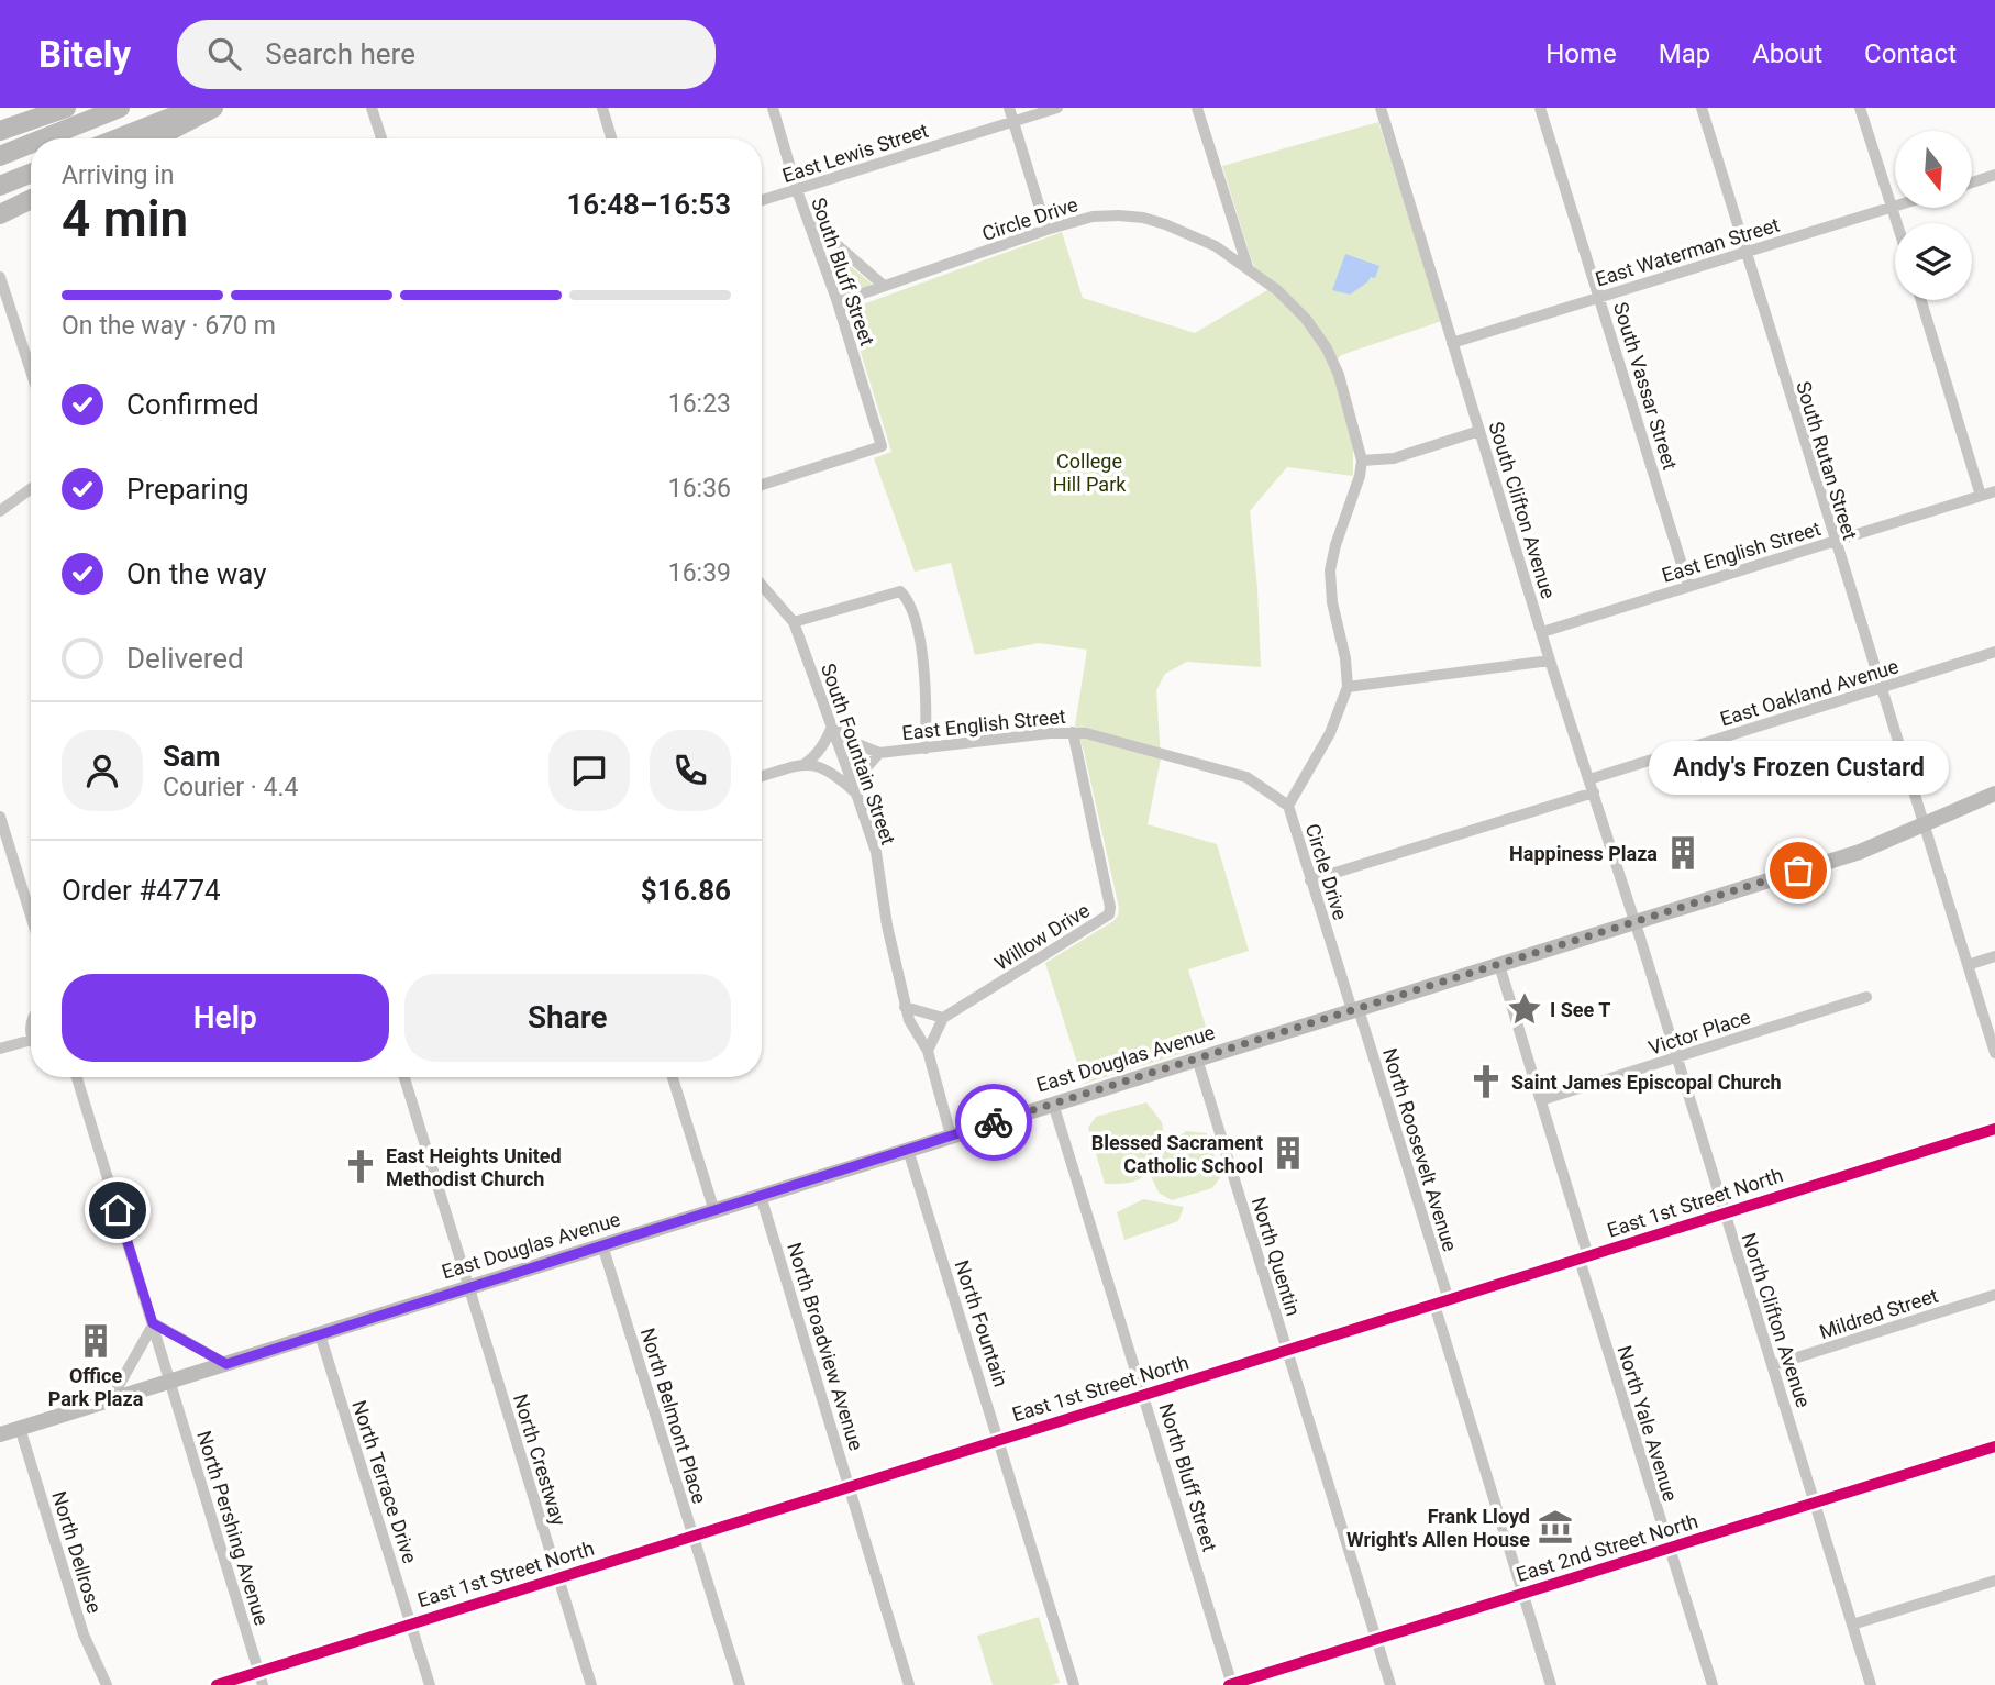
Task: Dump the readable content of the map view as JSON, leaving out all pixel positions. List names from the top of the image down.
{
  "streets": {
    "main road": ["East Douglas Avenue"],
    "street": [
      "East Lewis Street",
      "Circle Drive",
      "East Waterman Street",
      "South Bluff Street",
      "South Vassar Street",
      "South Rutan Street",
      "South Clifton Avenue",
      "East English Street",
      "East Oakland Avenue",
      "South Fountain Street",
      "Willow Drive",
      "Victor Place",
      "North Roosevelt Avenue",
      "East 1st Street North",
      "North Quentin",
      "Mildred Street",
      "North Clifton Avenue",
      "North Fountain",
      "North Broadview Avenue",
      "North Belmont Place",
      "North Yale Avenue",
      "North Crestway",
      "North Bluff Street",
      "North Terrace Drive",
      "North Pershing Avenue",
      "East 2nd Street North",
      "North Dellrose"
    ]
  },
  "crossings": [
    ["East Lewis Street", "South Bluff Street"],
    ["Circle Drive", "South Bluff Street"],
    ["Circle Drive", "East English Street"],
    ["Circle Drive", "East Douglas Avenue"],
    ["Circle Drive", "North Roosevelt Avenue"],
    ["East Waterman Street", "South Vassar Street"],
    ["East Waterman Street", "South Rutan Street"],
    ["East Waterman Street", "South Clifton Avenue"],
    ["South Vassar Street", "East English Street"],
    ["South Rutan Street", "East English Street"],
    ["South Rutan Street", "East Oakland Avenue"],
    ["South Rutan Street", "East Douglas Avenue"],
    ["South Clifton Avenue", "East English Street"],
    ["South Clifton Avenue", "East Oakland Avenue"],
    ["South Clifton Avenue", "East Douglas Avenue"],
    ["South Clifton Avenue", "North Clifton Avenue"],
    ["East English Street", "South Fountain Street"],
    ["East English Street", "Willow Drive"],
    ["South Fountain Street", "East Douglas Avenue"],
    ["Victor Place", "North Clifton Avenue"],
    ["Victor Place", "North Yale Avenue"],
    ["East Douglas Avenue", "North Roosevelt Avenue"],
    ["East Douglas Avenue", "North Quentin"],
    ["East Douglas Avenue", "North Clifton Avenue"],
    ["East Douglas Avenue", "North Fountain"],
    ["East Douglas Avenue", "North Broadview Avenue"],
    ["East Douglas Avenue", "North Belmont Place"],
    ["East Douglas Avenue", "North Yale Avenue"],
    ["East Douglas Avenue", "North Crestway"],
    ["East Douglas Avenue", "North Bluff Street"],
    ["East Douglas Avenue", "North Terrace Drive"],
    ["East Douglas Avenue", "North Pershing Avenue"],
    ["East Douglas Avenue", "North Dellrose"],
    ["North Roosevelt Avenue", "East 1st Street North"],
    ["North Roosevelt Avenue", "East 2nd Street North"],
    ["East 1st Street North", "North Quentin"],
    ["East 1st Street North", "North Clifton Avenue"],
    ["East 1st Street North", "North Fountain"],
    ["East 1st Street North", "North Broadview Avenue"],
    ["East 1st Street North", "North Belmont Place"],
    ["East 1st Street North", "North Yale Avenue"],
    ["East 1st Street North", "North Crestway"],
    ["East 1st Street North", "North Bluff Street"],
    ["East 1st Street North", "North Terrace Drive"],
    ["East 1st Street North", "North Pershing Avenue"],
    ["North Quentin", "East 2nd Street North"],
    ["Mildred Street", "North Clifton Avenue"],
    ["North Clifton Avenue", "East 2nd Street North"],
    ["North Yale Avenue", "East 2nd Street North"],
    ["North Bluff Street", "East 2nd Street North"]
  ],
  "parks": ["College Hill Park"],
  "places": {
    "building": ["Happiness Plaza", "Blessed Sacrament Catholic School", "Office Park Plaza"],
    "other": ["Andy's Frozen Custard"],
    "place": ["I See T"],
    "church": ["Saint James Episcopal Church", "East Heights United Methodist Church"],
    "museum": ["Frank Lloyd Wright's Allen House"]
  },
  "north": "bottom",
  "page": {
    "header": "Bitely",
    "search": "Search here",
    "nav": [
      "Home",
      "Map",
      "About",
      "Contact"
    ],
    "heading": ["4 min", "Arriving in", "16:48–16:53"],
    "panel": [
      "Sam",
      "Courier · 4.4",
      "Order #4774",
      "$16.86"
    ],
    "bar": "On the way · 670 m",
    "list": [
      ["Confirmed", "16:23"],
      ["Preparing", "16:36"],
      ["On the way", "16:39"],
      "Delivered"
    ],
    "bubble": "Andy's Frozen Custard",
    "buttons": ["Help", "Share"]
  }
}
